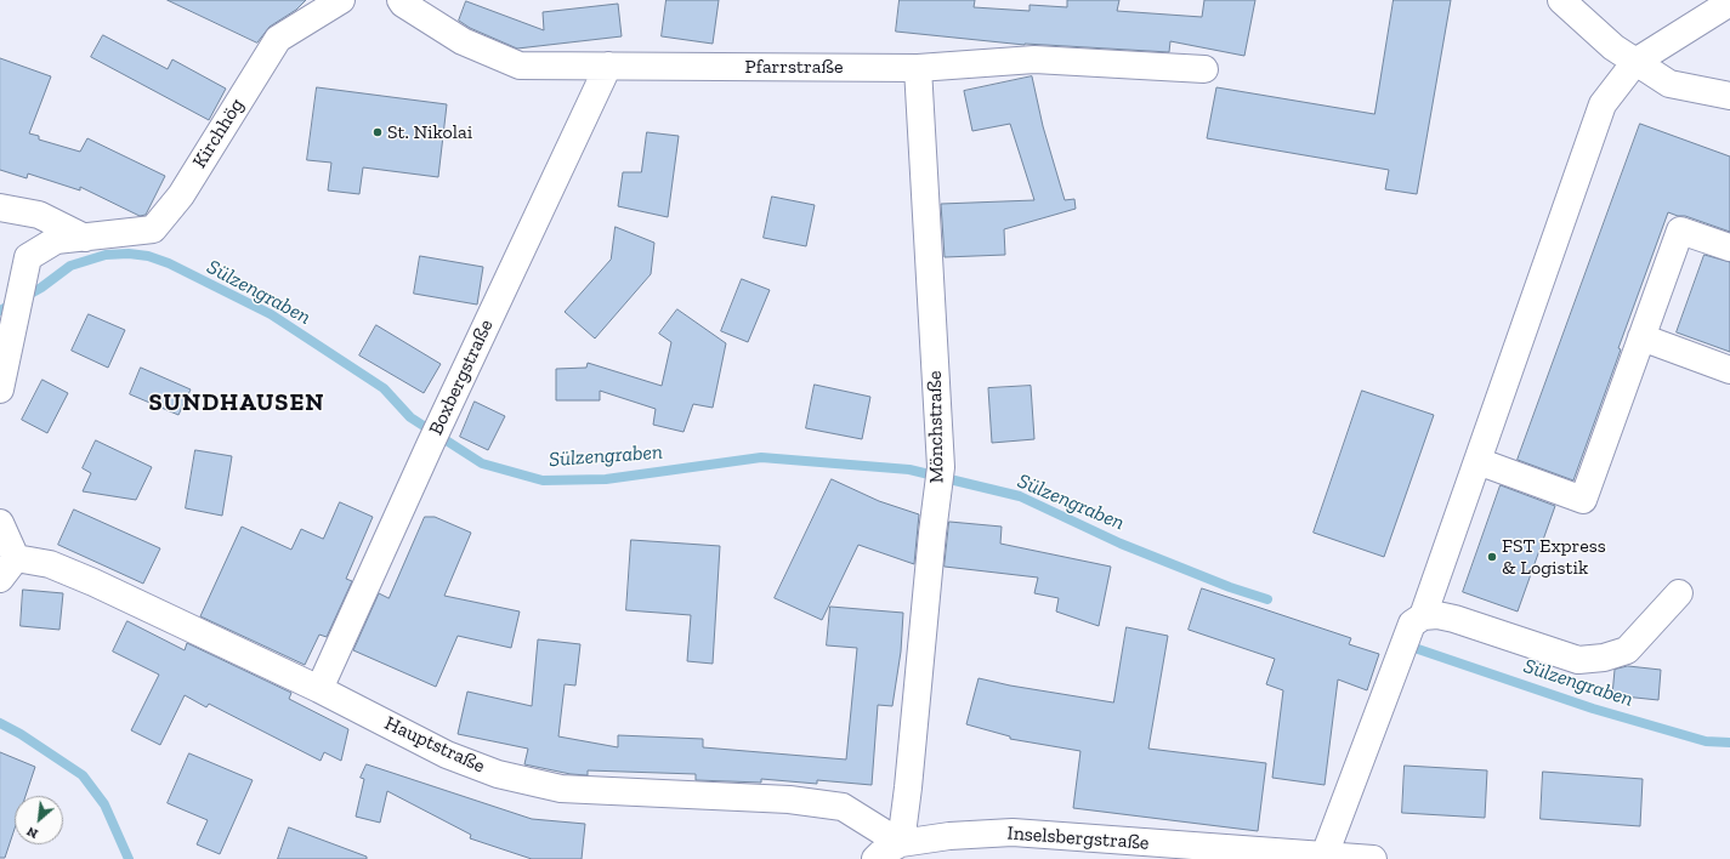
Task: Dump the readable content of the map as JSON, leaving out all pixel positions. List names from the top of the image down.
{
  "streets": {
    "street": [
      "Pfarrstraße",
      "Kirchhög",
      "Boxbergstraße",
      "Mönchstraße",
      "Hauptstraße",
      "Inselsbergstraße"
    ]
  },
  "crossings": [
    ["Pfarrstraße", "Boxbergstraße"],
    ["Pfarrstraße", "Mönchstraße"],
    ["Boxbergstraße", "Hauptstraße"],
    ["Mönchstraße", "Hauptstraße"],
    ["Mönchstraße", "Inselsbergstraße"],
    ["Hauptstraße", "Inselsbergstraße"]
  ],
  "districts": ["SUNDHAUSEN"],
  "water": ["Sülzengraben"],
  "places": ["St. Nikolai", "FST Express & Logistik"],
  "north": "bottom left"
}
